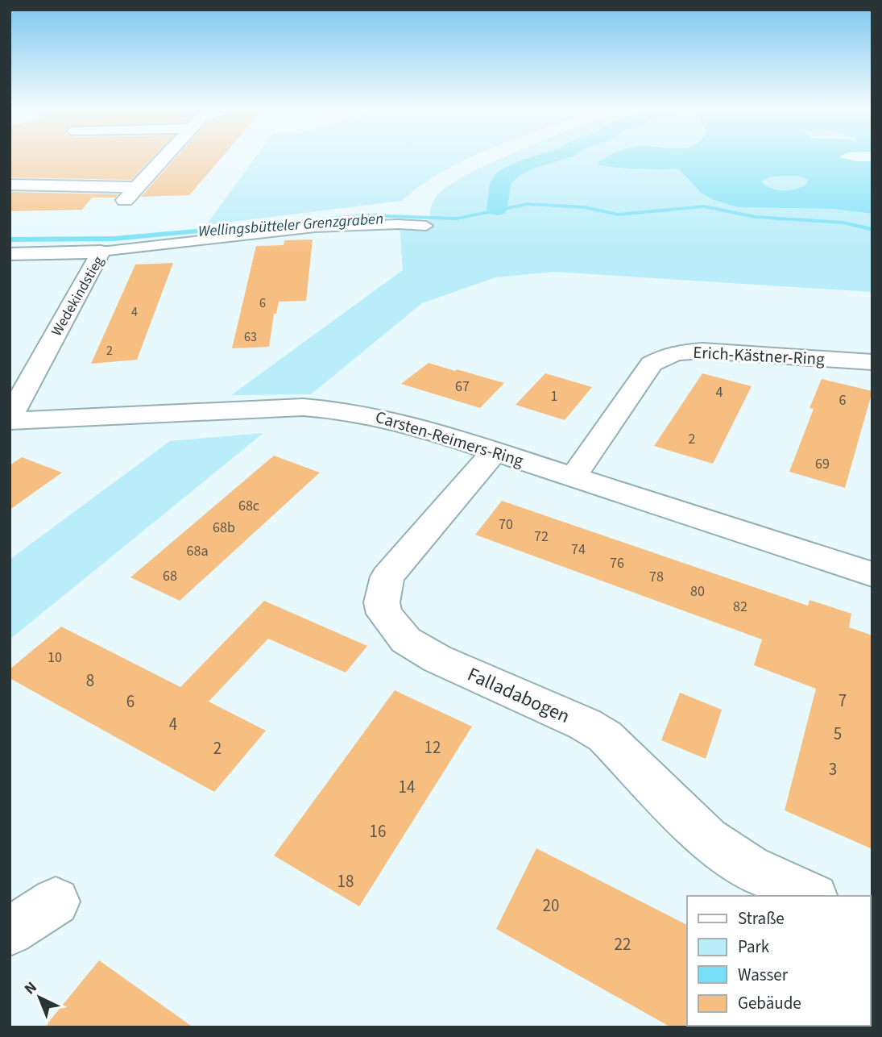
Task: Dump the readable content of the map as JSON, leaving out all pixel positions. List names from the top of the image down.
{
  "streets": {
    "street": [
      "Wedekindstieg",
      "Erich-Kästner-Ring",
      "Carsten-Reimers-Ring",
      "Falladabogen"
    ]
  },
  "crossings": [
    ["Wedekindstieg", "Carsten-Reimers-Ring"],
    ["Erich-Kästner-Ring", "Carsten-Reimers-Ring"],
    ["Carsten-Reimers-Ring", "Falladabogen"]
  ],
  "water": ["Wellingsbütteler Grenzgraben"],
  "house_numbers": [
    "6",
    "4",
    "63",
    "2",
    "67",
    "4",
    "1",
    "6",
    "2",
    "69",
    "68c",
    "70",
    "68b",
    "72",
    "74",
    "68a",
    "76",
    "68",
    "78",
    "80",
    "82",
    "10",
    "8",
    "7",
    "6",
    "4",
    "5",
    "12",
    "2",
    "3",
    "14",
    "16",
    "18",
    "20",
    "22"
  ],
  "legend": [
    "Straße",
    "Park",
    "Wasser",
    "Gebäude"
  ],
  "north": "top left"
}
